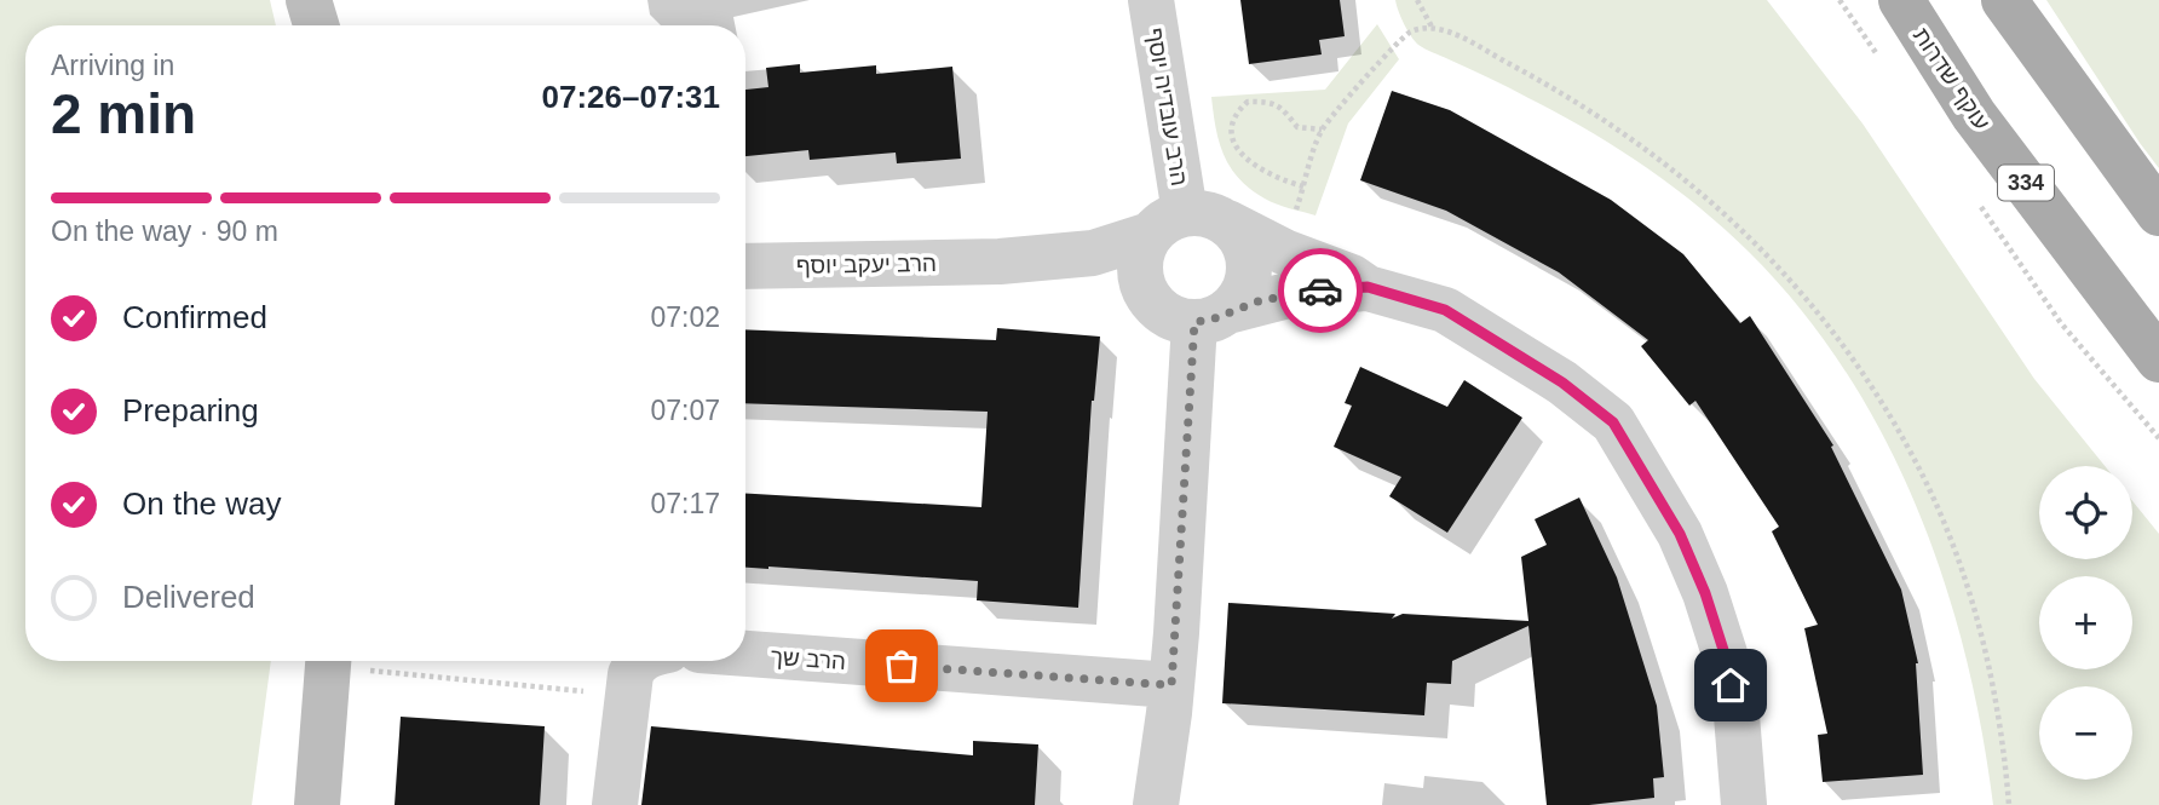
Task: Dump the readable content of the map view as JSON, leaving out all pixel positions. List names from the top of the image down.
{
  "streets": {
    "main road": ["עוקף שדרות", "334"],
    "street": ["הרב עובדיה יוסף", "הרב יעקב יוסף", "הרב שך"]
  },
  "crossings": [
    ["הרב עובדיה יוסף", "הרב יעקב יוסף"]
  ],
  "page": {
    "heading": ["2 min", "Arriving in", "07:26–07:31"],
    "bar": "On the way · 90 m",
    "list": [
      ["Confirmed", "07:02"],
      ["Preparing", "07:07"],
      ["On the way", "07:17"],
      "Delivered"
    ],
    "map_buttons": ["+", "−"]
  }
}
